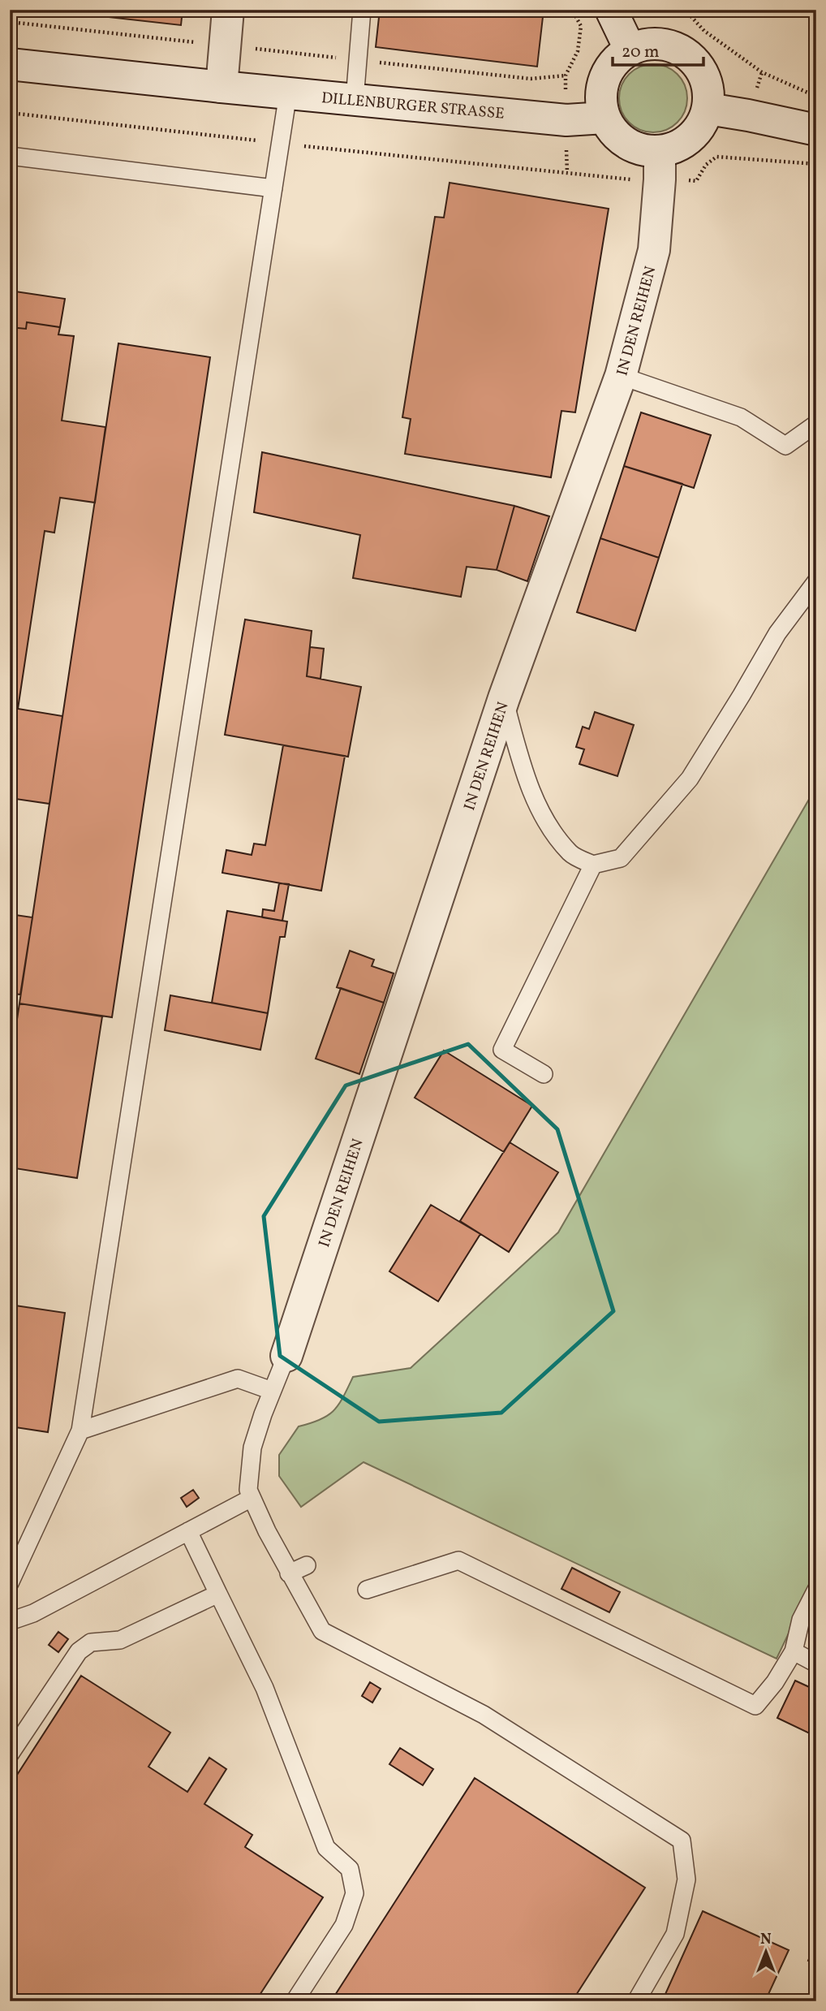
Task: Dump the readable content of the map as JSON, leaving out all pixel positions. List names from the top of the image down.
{
  "streets": {
    "street": ["DILLENBURGER STRASSE", "IN DEN REIHEN"]
  },
  "crossings": [
    ["DILLENBURGER STRASSE", "IN DEN REIHEN"]
  ],
  "scale_bar": "20 m",
  "north": "top"
}
